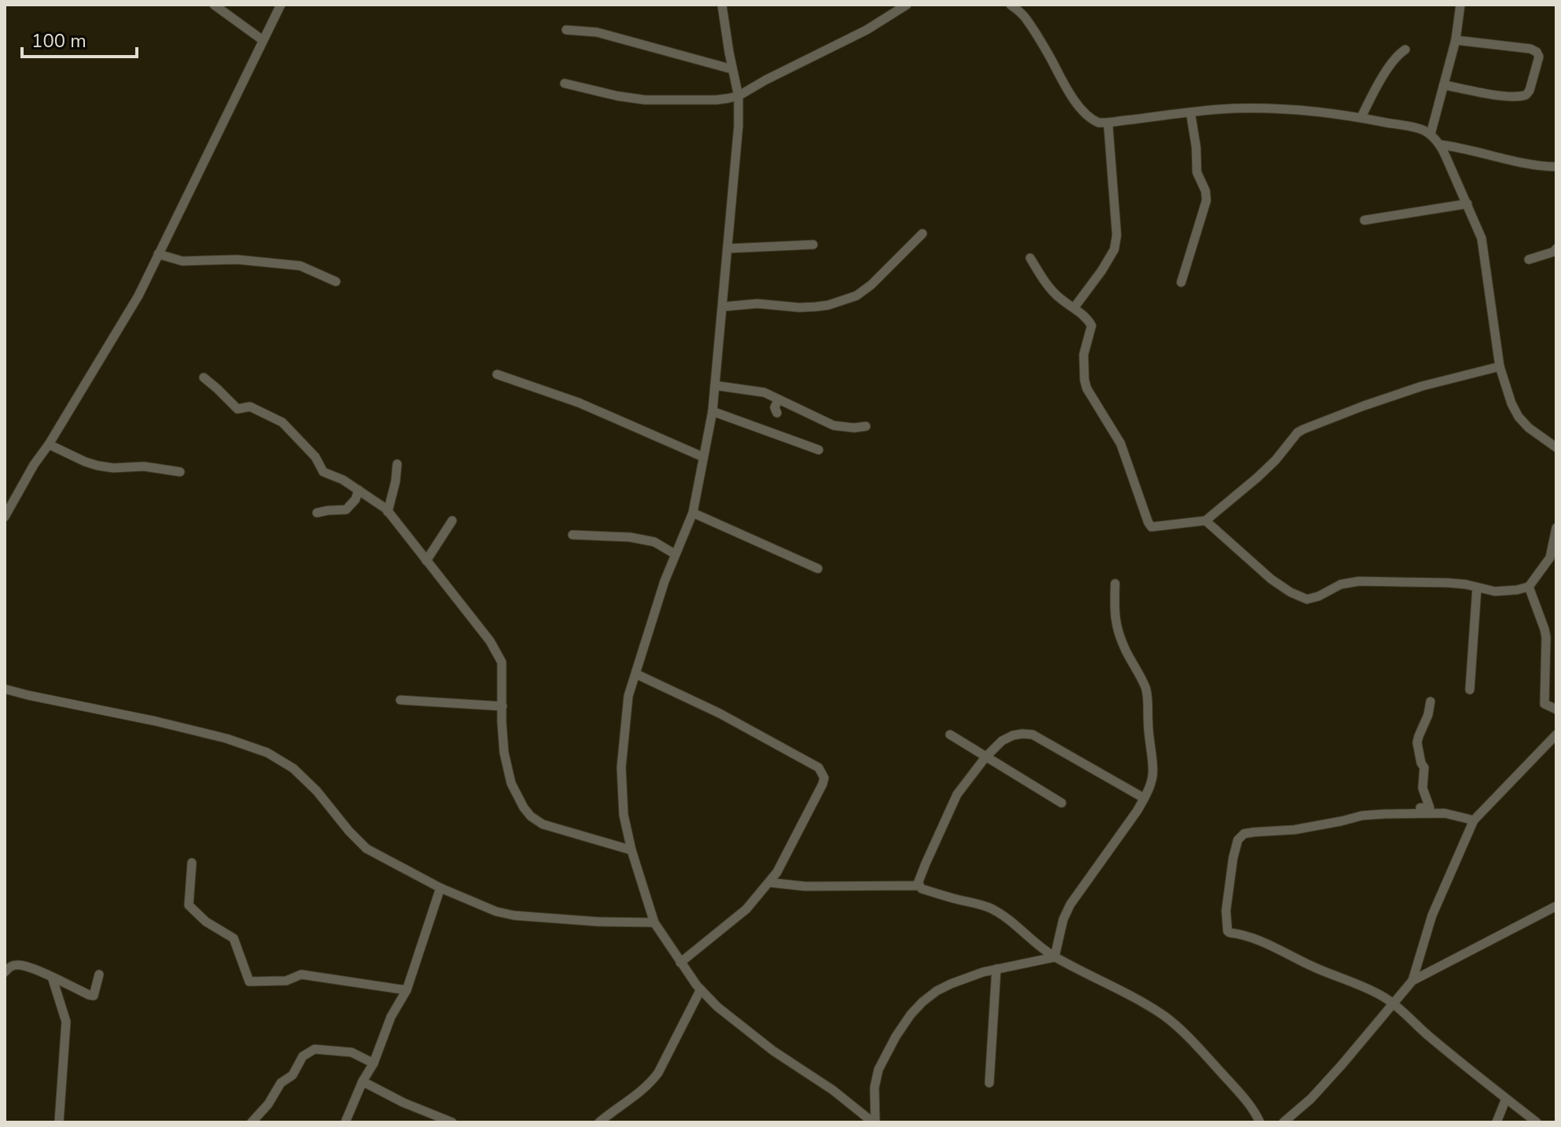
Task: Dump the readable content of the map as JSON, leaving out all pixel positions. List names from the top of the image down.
{
  "scale_bar": "100 m"
}
